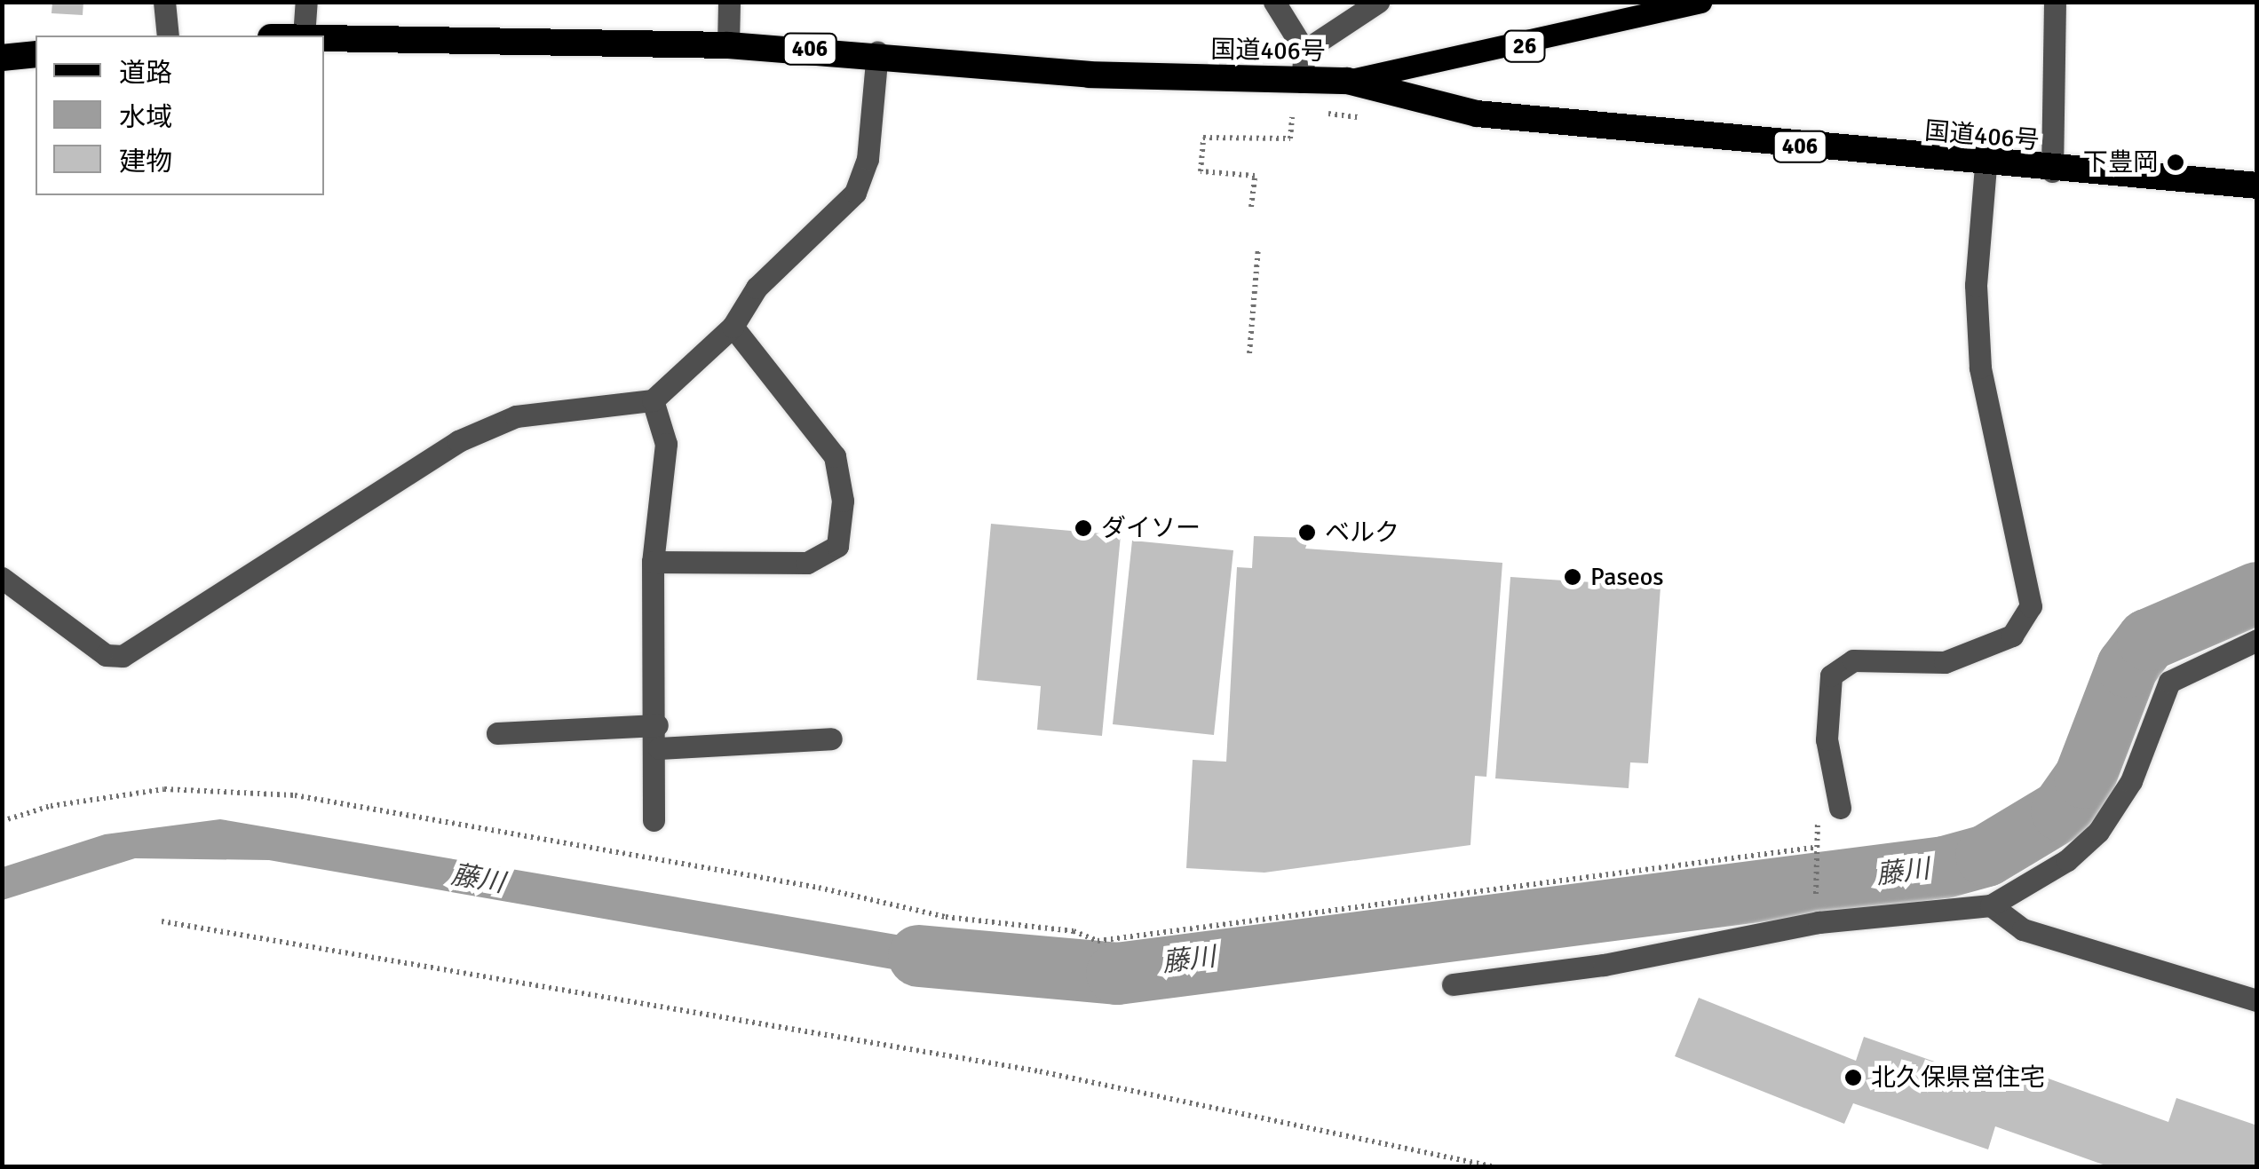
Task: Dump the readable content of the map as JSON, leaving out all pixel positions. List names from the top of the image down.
{
  "streets": {
    "highway": ["406", "国道406号"],
    "main road": ["26"]
  },
  "crossings": [
    ["26", "国道406号"]
  ],
  "water": ["藤川"],
  "places": [
    "下豊岡",
    "ダイソー",
    "ベルク",
    "Paseos",
    "北久保県営住宅"
  ],
  "legend": ["道路", "水域", "建物"]
}
